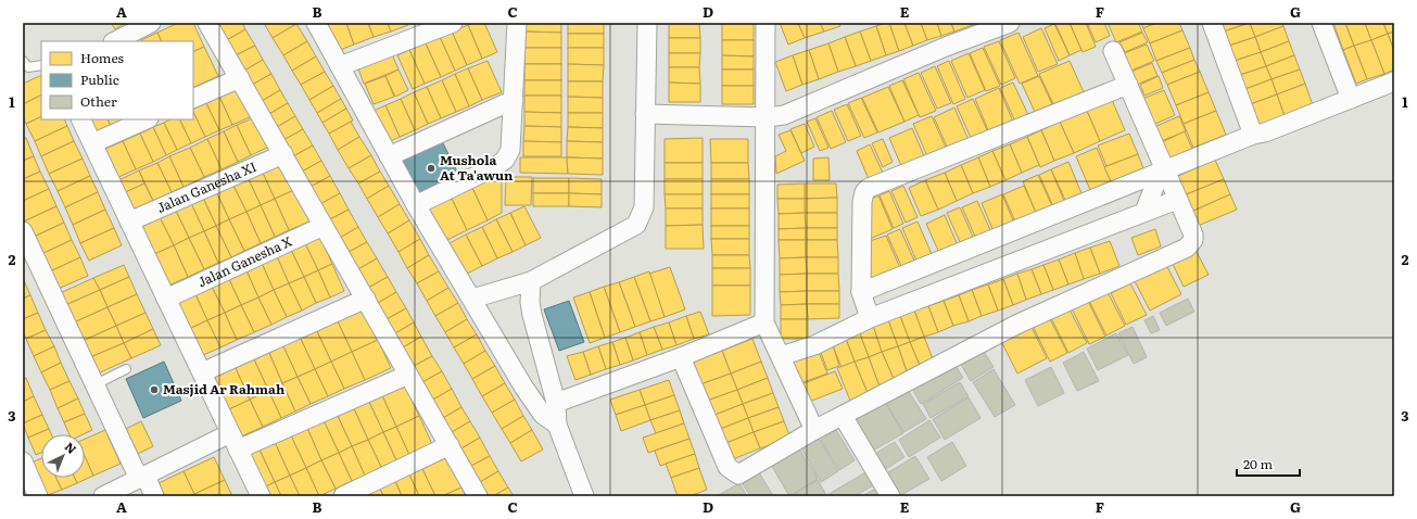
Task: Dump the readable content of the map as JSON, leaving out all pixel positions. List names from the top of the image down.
{
  "streets": {
    "street": ["Jalan Ganesha XI", "Jalan Ganesha X"]
  },
  "places": ["Mushola At Ta'awun", "Masjid Ar Rahmah"],
  "legend": ["Homes", "Public", "Other"],
  "scale_bar": "20 m",
  "north": "top right",
  "grid": {
    "columns": [
      "A",
      "B",
      "C",
      "D",
      "E",
      "F",
      "G"
    ],
    "rows": ["1", "2", "3"]
  }
}
